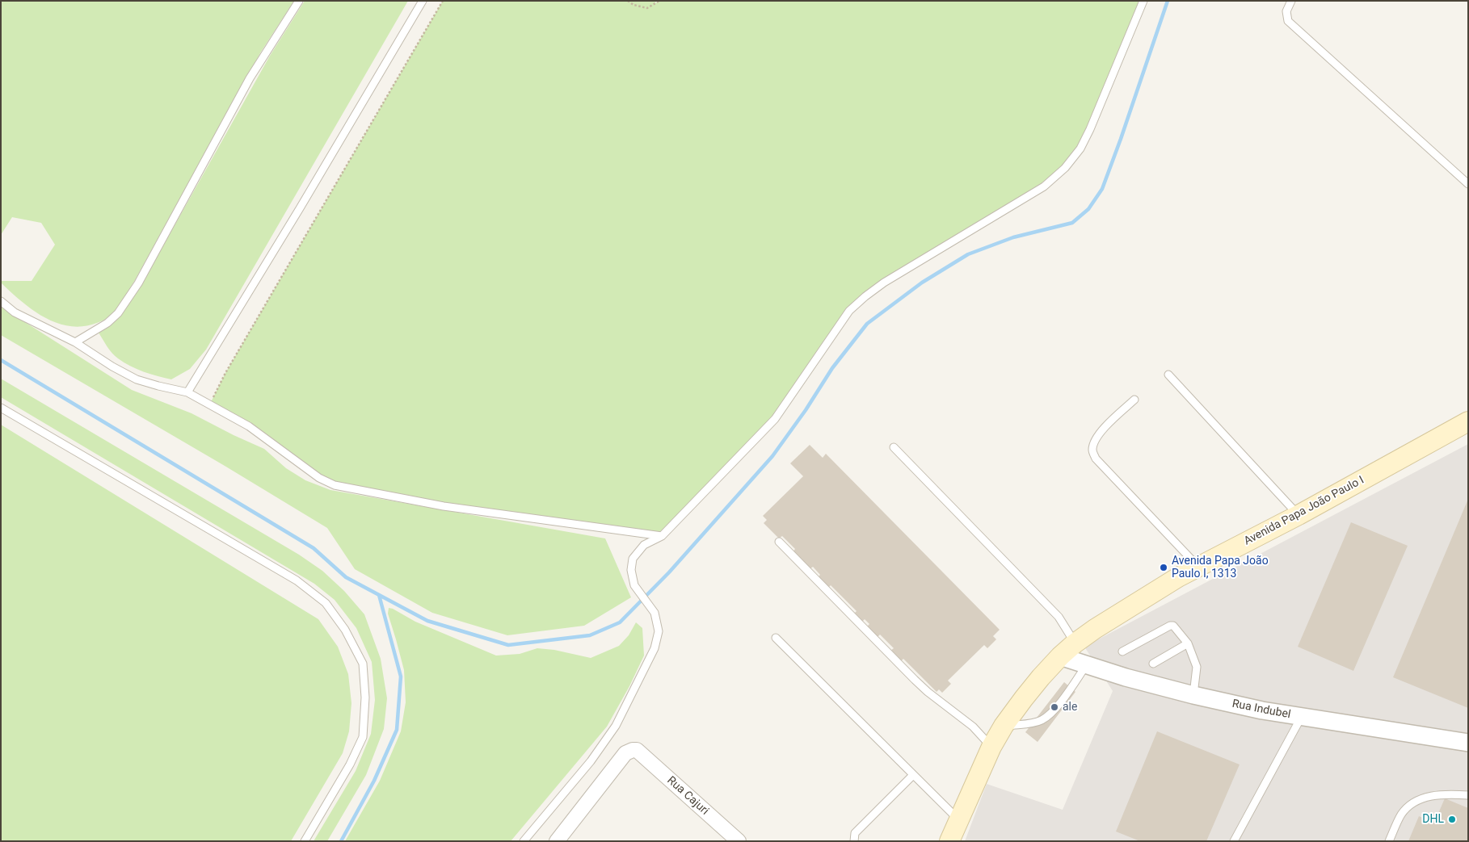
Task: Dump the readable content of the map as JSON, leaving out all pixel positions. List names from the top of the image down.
{
  "streets": {
    "main road": ["Avenida Papa João Paulo I"],
    "street": ["Rua Indubel", "Rua Cajuri"]
  },
  "crossings": [
    ["Avenida Papa João Paulo I", "Rua Indubel"]
  ],
  "places": ["Avenida Papa João Paulo I, 1313", "ale", "DHL"]
}
